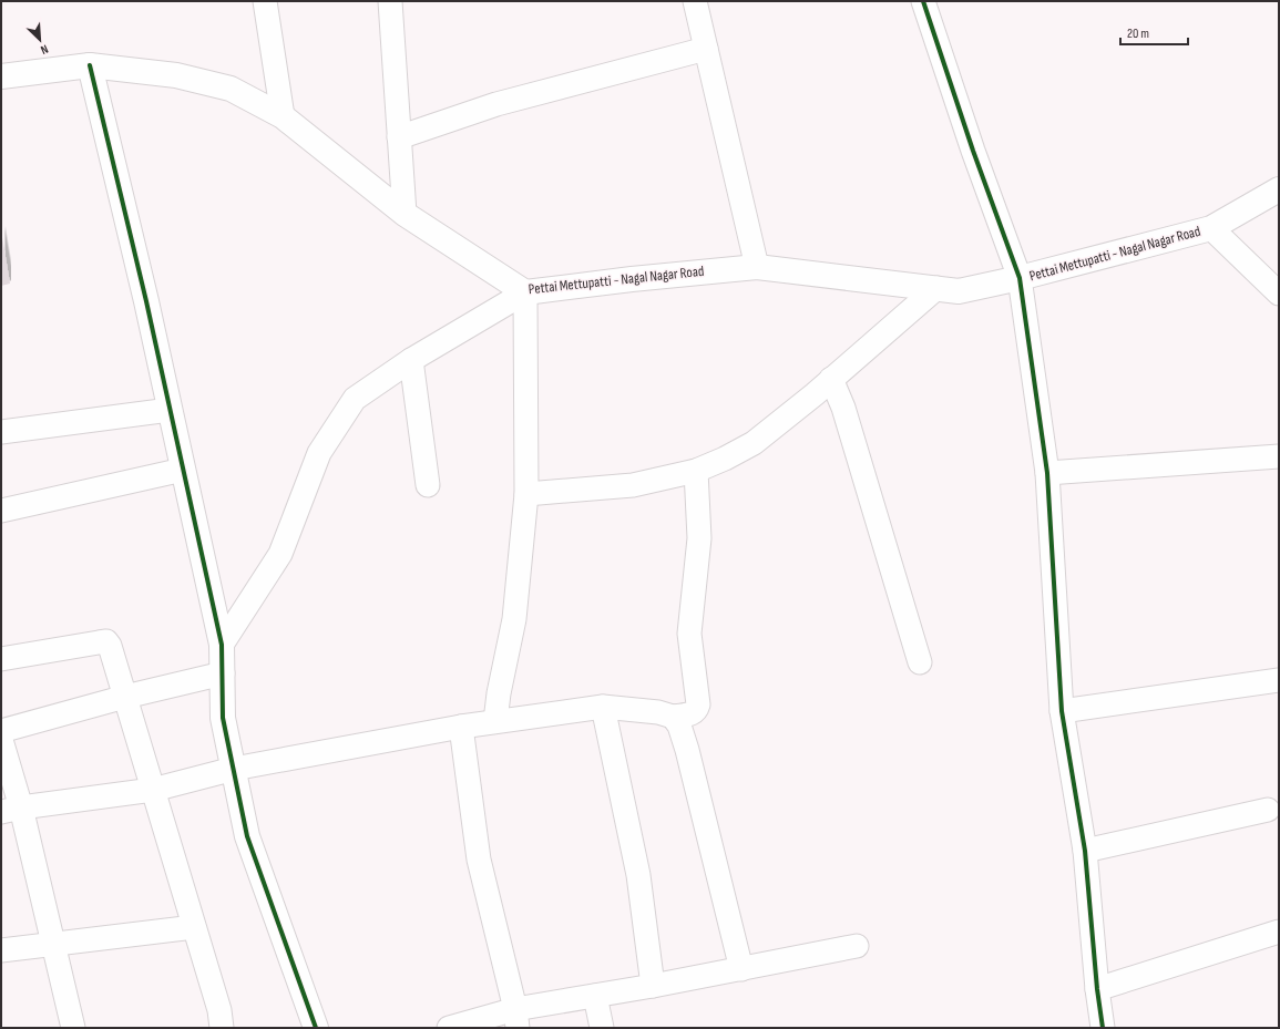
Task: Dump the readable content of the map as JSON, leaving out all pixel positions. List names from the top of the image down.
{
  "streets": {
    "main road": ["Pettai Mettupatti - Nagal Nagar Road"]
  },
  "scale_bar": "20 m",
  "north": "bottom right"
}
